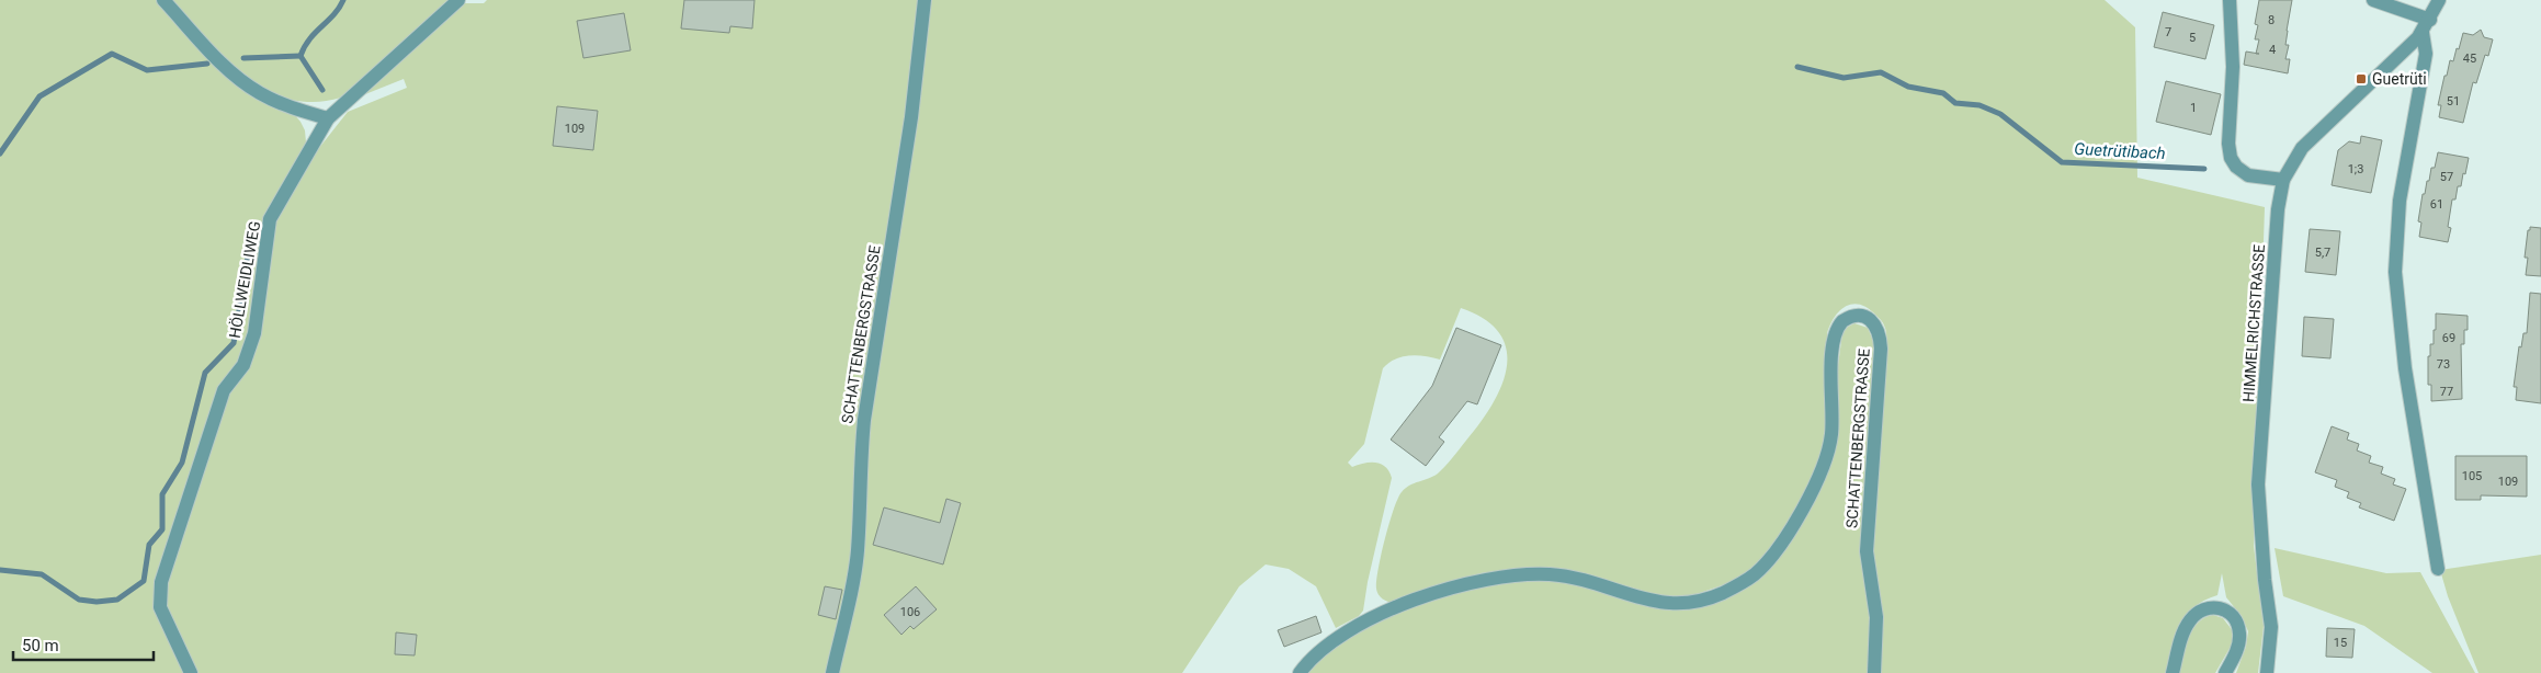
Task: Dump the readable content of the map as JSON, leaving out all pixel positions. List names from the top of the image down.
{
  "streets": {
    "street": ["HÖLLWEIDLIWEG", "HIMMELRICHSTRASSE", "SCHATTENBERGSTRASSE"]
  },
  "water": ["Guetrütibach"],
  "places": {
    "transit": ["Guetrüti"]
  },
  "house_numbers": [
    "8",
    "7",
    "5",
    "4",
    "45",
    "51",
    "1",
    "109",
    "1;3",
    "57",
    "61",
    "5,7",
    "69",
    "73",
    "77",
    "105",
    "109",
    "106",
    "15"
  ],
  "scale_bar": "50 m"
}
